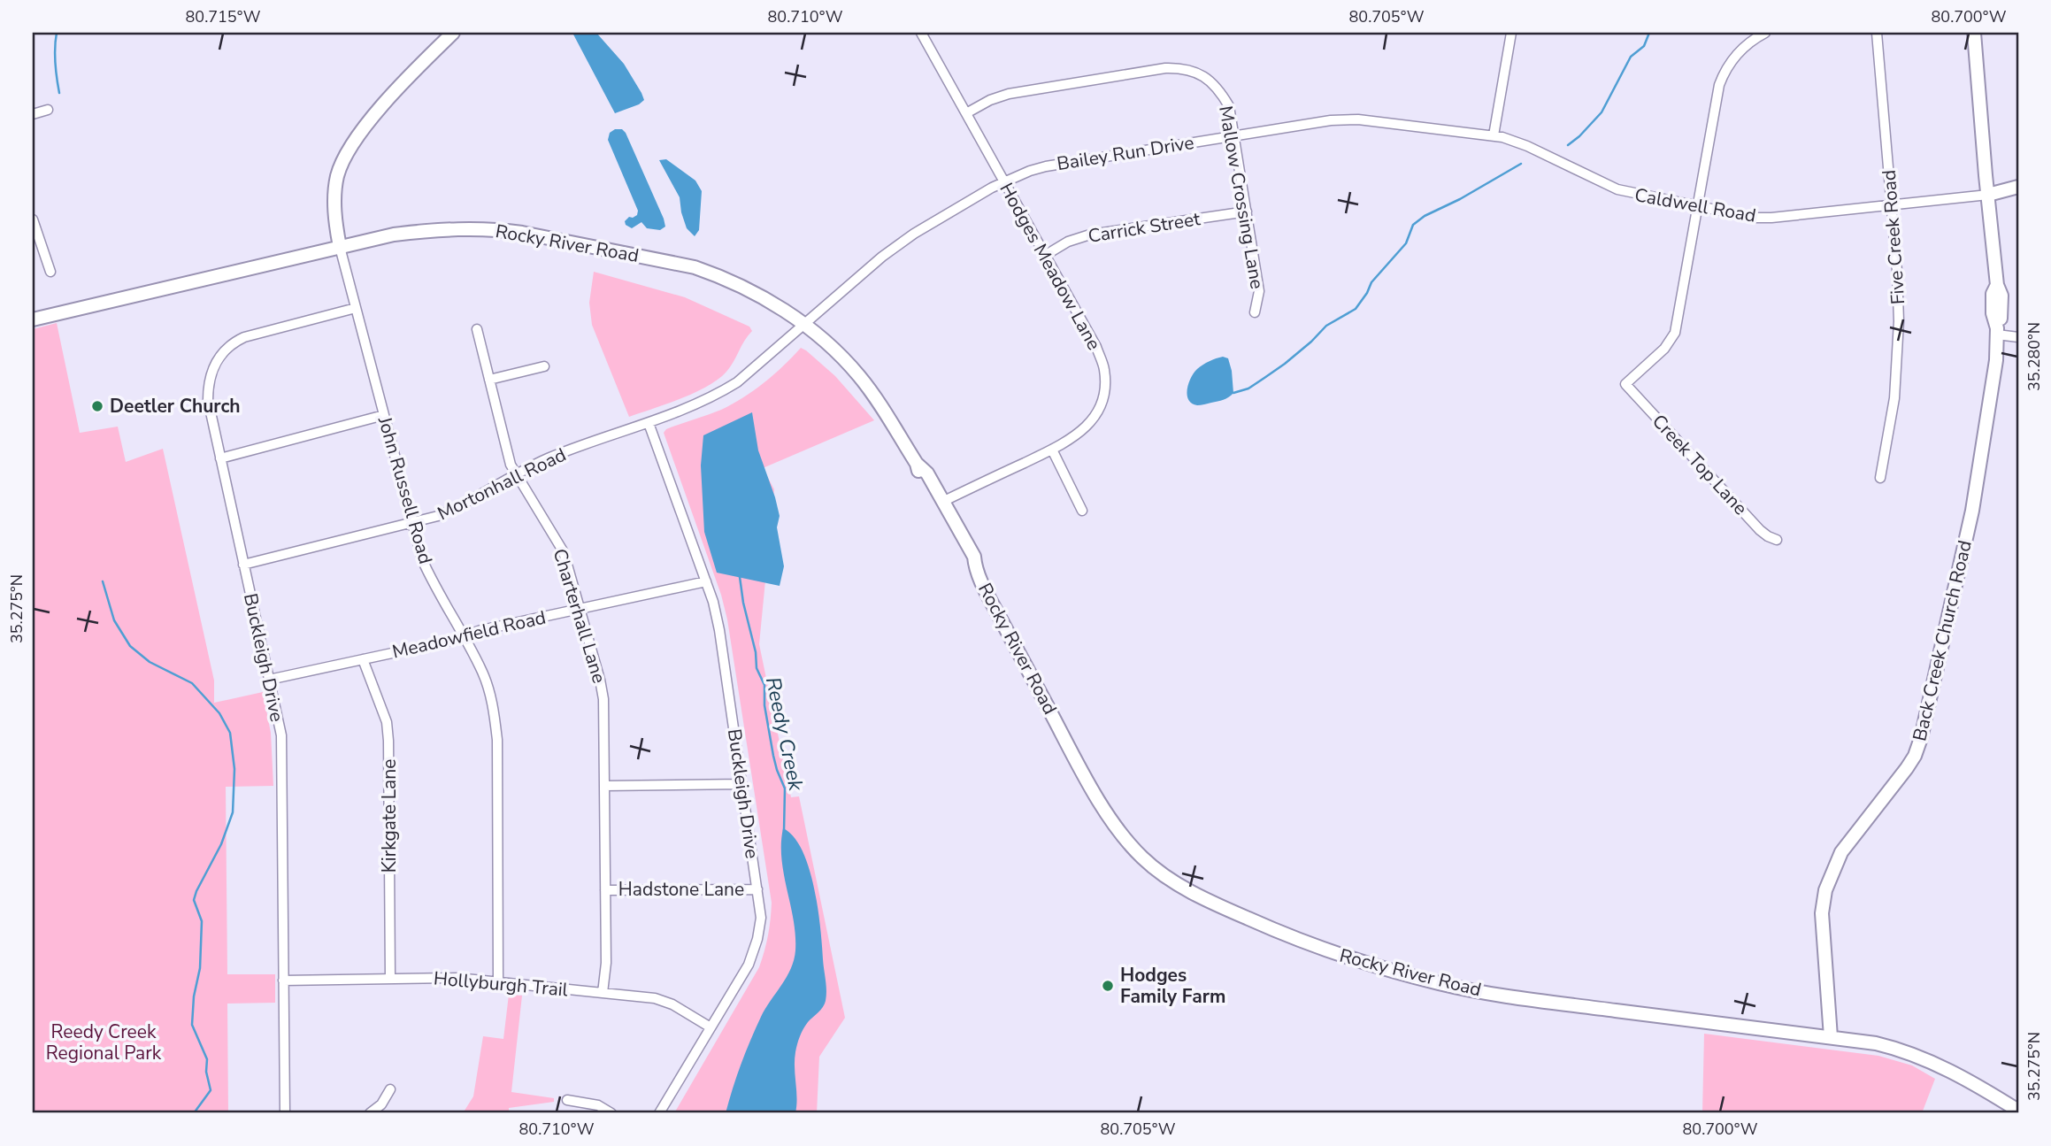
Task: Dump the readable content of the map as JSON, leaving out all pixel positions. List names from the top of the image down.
{
  "streets": {
    "street": [
      "Bailey Run Drive",
      "Mallow Crossing Lane",
      "Caldwell Road",
      "Carrick Street",
      "Five Creek Road",
      "Rocky River Road",
      "Hodges Meadow Lane",
      "Creek Top Lane",
      "Mortonhall Road",
      "John Russell Road",
      "Charterhall Lane",
      "Meadowfield Road",
      "Back Creek Church Road",
      "Buckleigh Drive",
      "Kirkgate Lane",
      "Hadstone Lane",
      "Hollyburgh Trail"
    ]
  },
  "crossings": [
    ["Bailey Run Drive", "Mallow Crossing Lane"],
    ["Bailey Run Drive", "Caldwell Road"],
    ["Bailey Run Drive", "Rocky River Road"],
    ["Bailey Run Drive", "Hodges Meadow Lane"],
    ["Bailey Run Drive", "Mortonhall Road"],
    ["Mallow Crossing Lane", "Carrick Street"],
    ["Mallow Crossing Lane", "Hodges Meadow Lane"],
    ["Caldwell Road", "Five Creek Road"],
    ["Caldwell Road", "Creek Top Lane"],
    ["Caldwell Road", "Back Creek Church Road"],
    ["Carrick Street", "Hodges Meadow Lane"],
    ["Rocky River Road", "Hodges Meadow Lane"],
    ["Rocky River Road", "Mortonhall Road"],
    ["Rocky River Road", "John Russell Road"],
    ["Rocky River Road", "Back Creek Church Road"],
    ["Mortonhall Road", "John Russell Road"],
    ["Mortonhall Road", "Charterhall Lane"],
    ["Mortonhall Road", "Buckleigh Drive"],
    ["John Russell Road", "Meadowfield Road"],
    ["John Russell Road", "Buckleigh Drive"],
    ["John Russell Road", "Hollyburgh Trail"],
    ["Charterhall Lane", "Meadowfield Road"],
    ["Charterhall Lane", "Hadstone Lane"],
    ["Charterhall Lane", "Hollyburgh Trail"],
    ["Meadowfield Road", "Buckleigh Drive"],
    ["Meadowfield Road", "Kirkgate Lane"],
    ["Buckleigh Drive", "Hadstone Lane"],
    ["Buckleigh Drive", "Hollyburgh Trail"],
    ["Kirkgate Lane", "Hollyburgh Trail"]
  ],
  "water": ["Reedy Creek"],
  "parks": ["Reedy Creek Regional Park"],
  "places": ["Deetler Church", "Hodges Family Farm"],
  "coordinates": [
    "80.715°W",
    "80.710°W",
    "80.705°W",
    "80.700°W",
    "35.280°N",
    "35.275°N"
  ]
}
